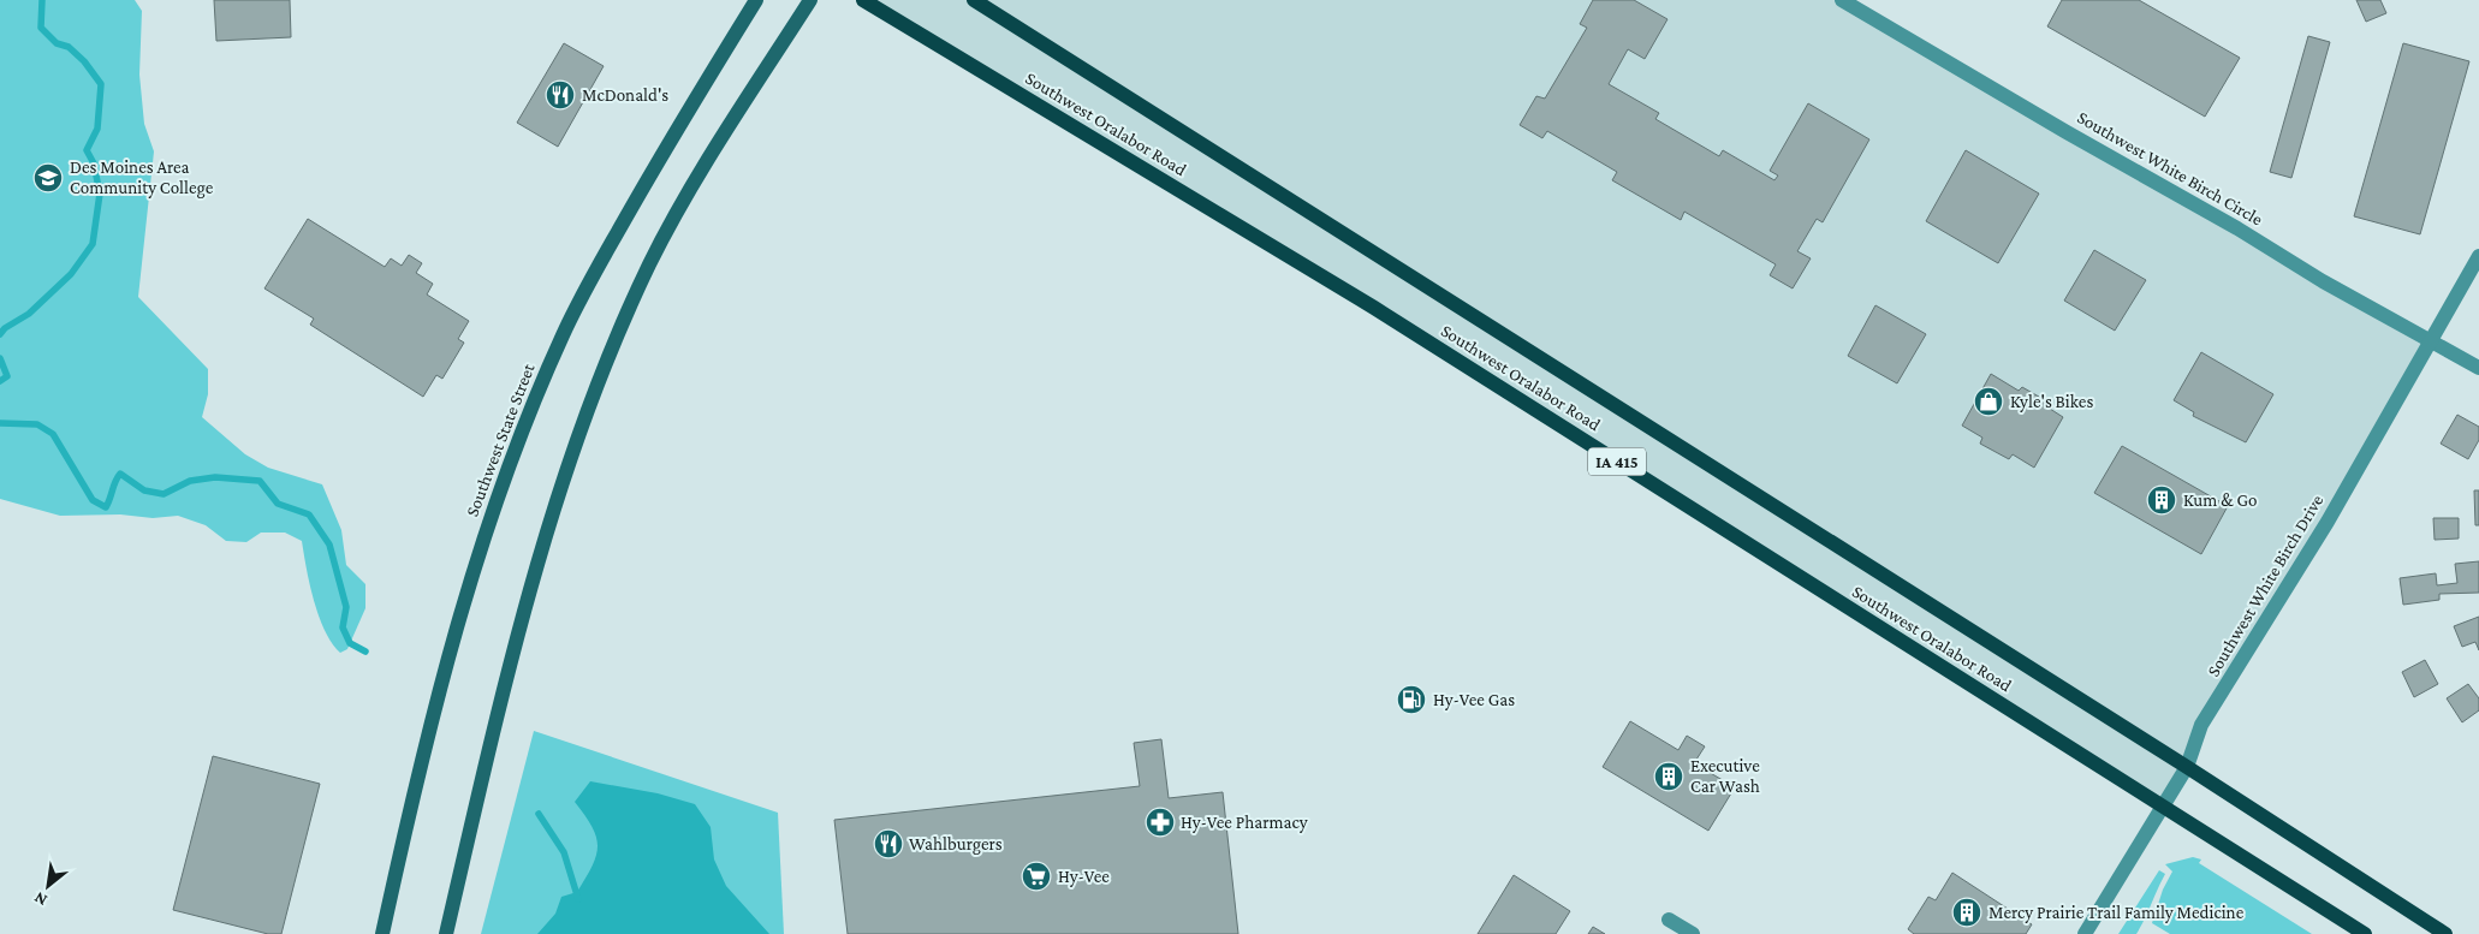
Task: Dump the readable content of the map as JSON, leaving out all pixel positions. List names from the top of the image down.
{
  "streets": {
    "main road": ["Southwest Oralabor Road", "Southwest State Street", "IA 415"],
    "street": ["Southwest White Birch Circle", "Southwest White Birch Drive"]
  },
  "crossings": [
    ["Southwest Oralabor Road", "Southwest White Birch Drive"],
    ["Southwest White Birch Circle", "Southwest White Birch Drive"]
  ],
  "places": {
    "restaurant": ["McDonald's", "Wahlburgers"],
    "school or university": ["Des Moines Area Community College"],
    "shop": ["Kyle's Bikes"],
    "building": ["Kum & Go", "Executive Car Wash", "Mercy Prairie Trail Family Medicine"],
    "fuel station": ["Hy-Vee Gas"],
    "pharmacy": ["Hy-Vee Pharmacy"],
    "supermarket": ["Hy-Vee"]
  },
  "north": "bottom left"
}
